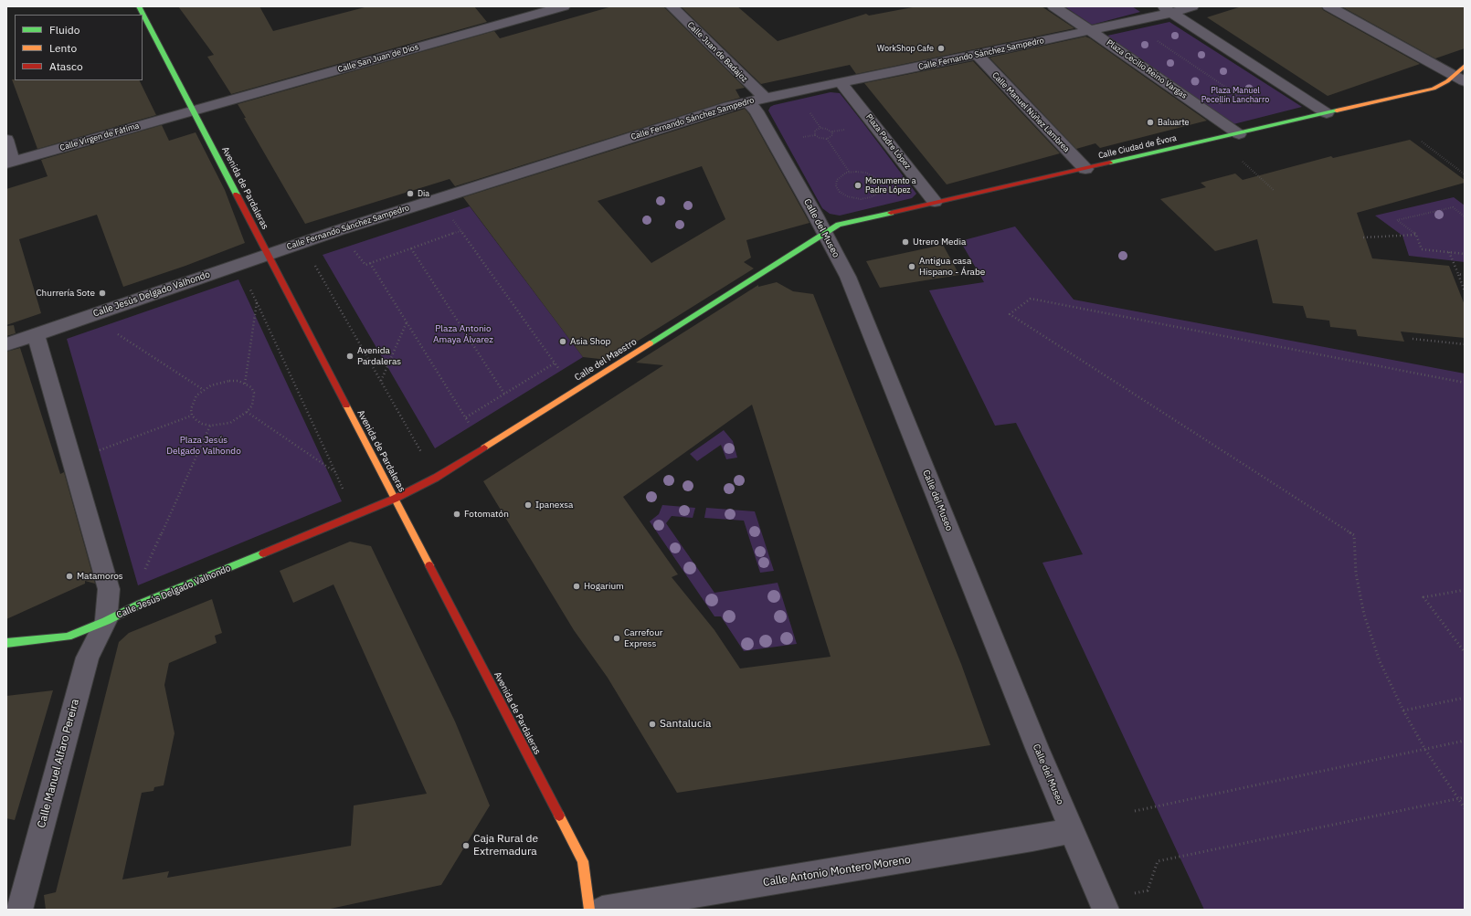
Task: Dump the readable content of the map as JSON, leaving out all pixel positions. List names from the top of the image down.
{
  "streets": {
    "street": [
      "Calle Juan de Badajoz",
      "Calle Fernando Sánchez Sampedro",
      "Calle San Juan de Dios",
      "Plaza Cecilio Reino Vargas",
      "Calle Manuel Núñez Lambrea",
      "Calle Virgen de Fátima",
      "Plaza Padre López",
      "Calle Ciudad de Évora",
      "Avenida de Pardaleras",
      "Calle del Museo",
      "Calle Jesús Delgado Valhondo",
      "Calle del Maestro",
      "Calle Manuel Alfaro Pereira",
      "Calle Antonio Montero Moreno"
    ]
  },
  "crossings": [
    ["Calle Juan de Badajoz", "Calle Fernando Sánchez Sampedro"],
    ["Calle Juan de Badajoz", "Calle del Museo"],
    ["Calle Fernando Sánchez Sampedro", "Plaza Cecilio Reino Vargas"],
    ["Calle Fernando Sánchez Sampedro", "Calle Manuel Núñez Lambrea"],
    ["Calle Fernando Sánchez Sampedro", "Plaza Padre López"],
    ["Calle Fernando Sánchez Sampedro", "Avenida de Pardaleras"],
    ["Calle Fernando Sánchez Sampedro", "Calle del Museo"],
    ["Calle Fernando Sánchez Sampedro", "Calle Jesús Delgado Valhondo"],
    ["Calle San Juan de Dios", "Calle Virgen de Fátima"],
    ["Calle San Juan de Dios", "Avenida de Pardaleras"],
    ["Plaza Cecilio Reino Vargas", "Calle Ciudad de Évora"],
    ["Calle Manuel Núñez Lambrea", "Calle Ciudad de Évora"],
    ["Calle Virgen de Fátima", "Avenida de Pardaleras"],
    ["Plaza Padre López", "Calle Ciudad de Évora"],
    ["Calle Ciudad de Évora", "Calle del Museo"],
    ["Calle Ciudad de Évora", "Calle del Maestro"],
    ["Avenida de Pardaleras", "Calle Jesús Delgado Valhondo"],
    ["Avenida de Pardaleras", "Calle del Maestro"],
    ["Calle del Museo", "Calle del Maestro"],
    ["Calle del Museo", "Calle Antonio Montero Moreno"],
    ["Calle Jesús Delgado Valhondo", "Calle del Maestro"],
    ["Calle Jesús Delgado Valhondo", "Calle Manuel Alfaro Pereira"]
  ],
  "parks": ["Plaza Manuel Pecellín Lancharro", "Plaza Antonio Amaya Álvarez", "Plaza Jesús Delgado Valhondo"],
  "places": [
    "WorkShop Cafe",
    "Baluarte",
    "Monumento a Padre López",
    "Dia",
    "Utrero Media",
    "Antigua casa Hispano - Árabe",
    "Churrería Sote",
    "Asia Shop",
    "Avenida Pardaleras",
    "Ipanexsa",
    "Fotomatón",
    "Matamoros",
    "Hogarium",
    "Carrefour Express",
    "Santalucia",
    "Caja Rural de Extremadura"
  ],
  "legend": ["Fluido", "Lento", "Atasco"]
}
